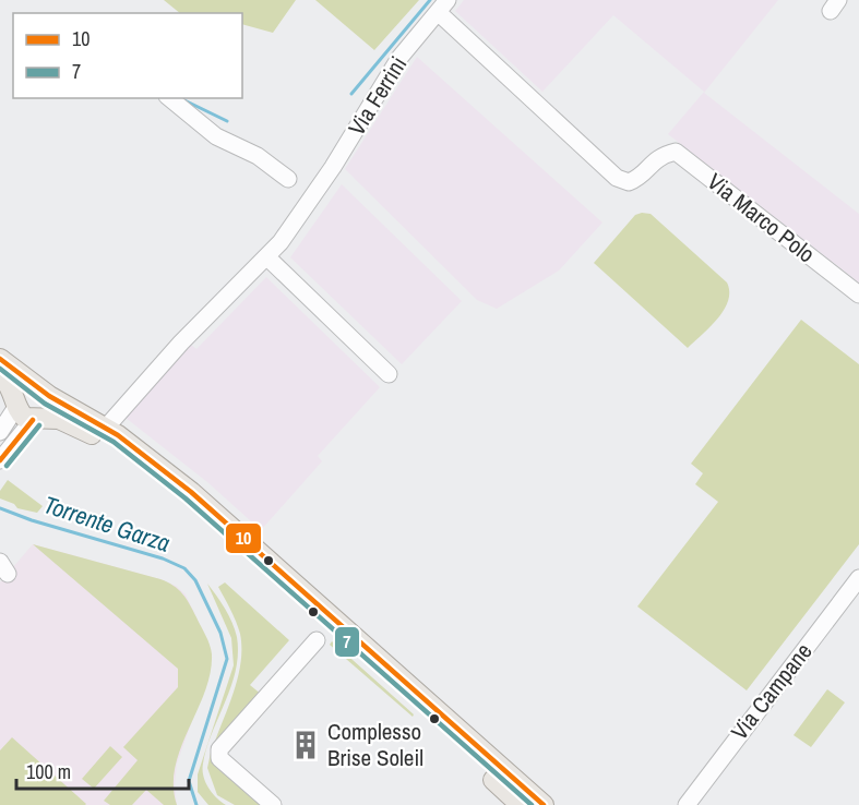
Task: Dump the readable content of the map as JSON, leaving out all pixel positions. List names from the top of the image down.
{
  "streets": {
    "street": ["Via Ferrini", "Via Marco Polo", "Via Campane"]
  },
  "crossings": [
    ["Via Ferrini", "Via Marco Polo"]
  ],
  "water": ["Torrente Garza"],
  "places": {
    "building": ["Complesso Brise Soleil"]
  },
  "lines": ["transit line 10", "transit line 7"],
  "legend": ["10", "7"],
  "scale_bar": "100 m"
}
